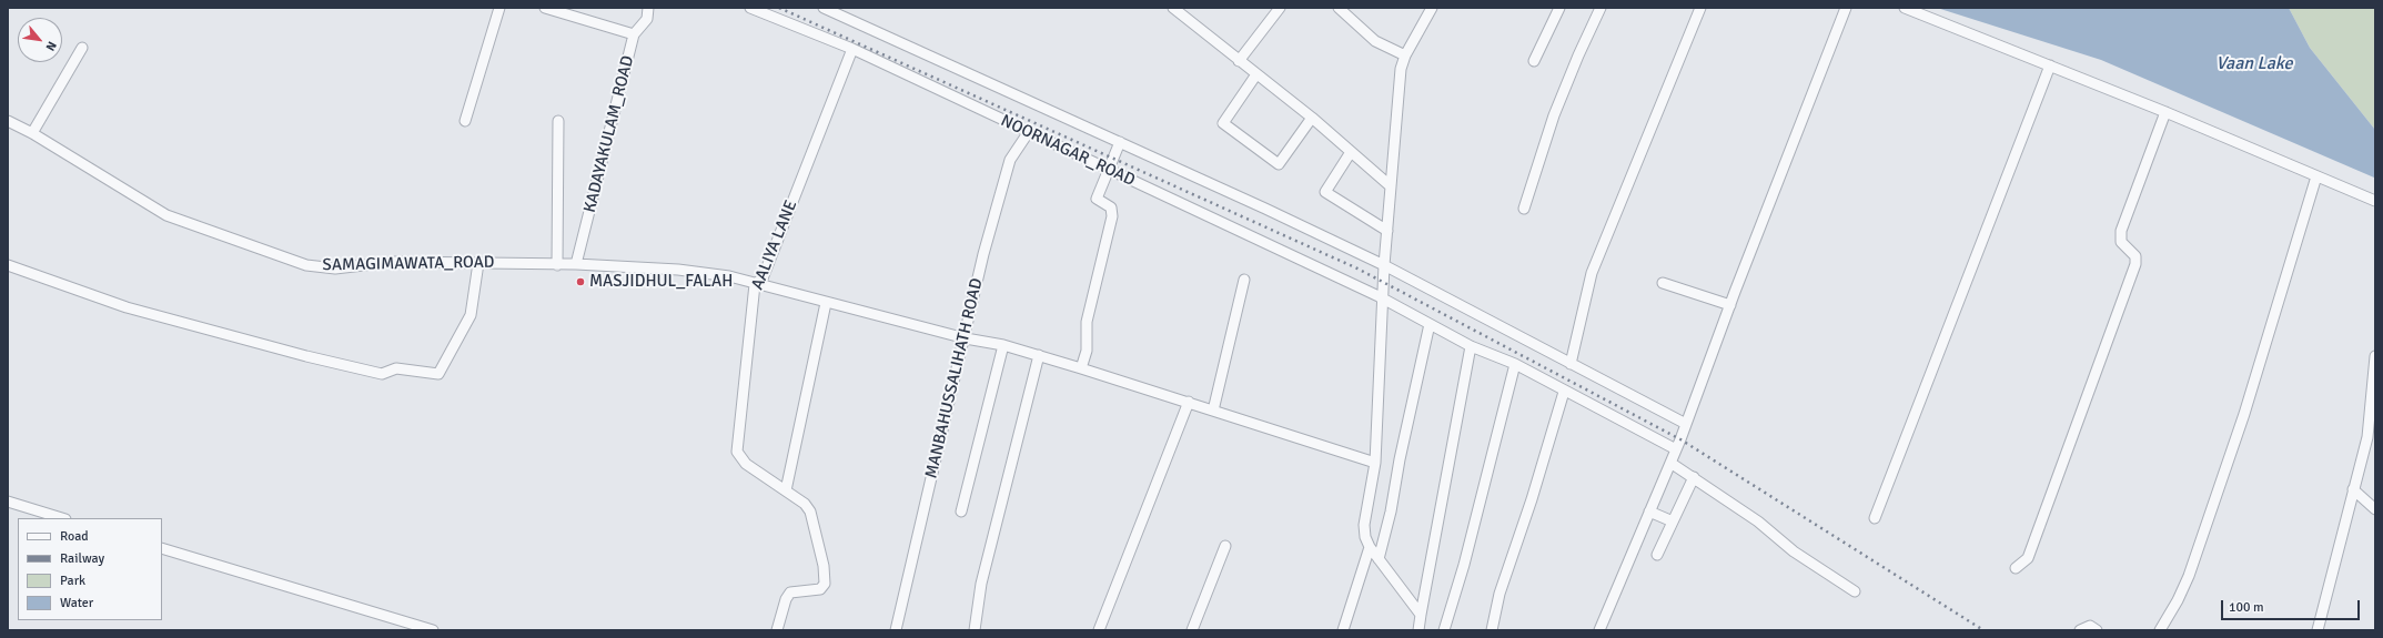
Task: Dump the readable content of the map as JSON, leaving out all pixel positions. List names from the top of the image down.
{
  "streets": {
    "street": [
      "KADAYAKULAM_ROAD",
      "NOORNAGAR_ROAD",
      "AALIYA LANE",
      "SAMAGIMAWATA_ROAD",
      "MANBAHUSSALIHATH ROAD"
    ]
  },
  "crossings": [
    ["KADAYAKULAM_ROAD", "SAMAGIMAWATA_ROAD"],
    ["NOORNAGAR_ROAD", "AALIYA LANE"],
    ["NOORNAGAR_ROAD", "MANBAHUSSALIHATH ROAD"],
    ["AALIYA LANE", "SAMAGIMAWATA_ROAD"],
    ["SAMAGIMAWATA_ROAD", "MANBAHUSSALIHATH ROAD"]
  ],
  "water": ["Vaan Lake"],
  "places": ["MASJIDHUL_FALAH"],
  "legend": [
    "Road",
    "Railway",
    "Park",
    "Water"
  ],
  "scale_bar": "100 m",
  "north": "bottom right"
}
